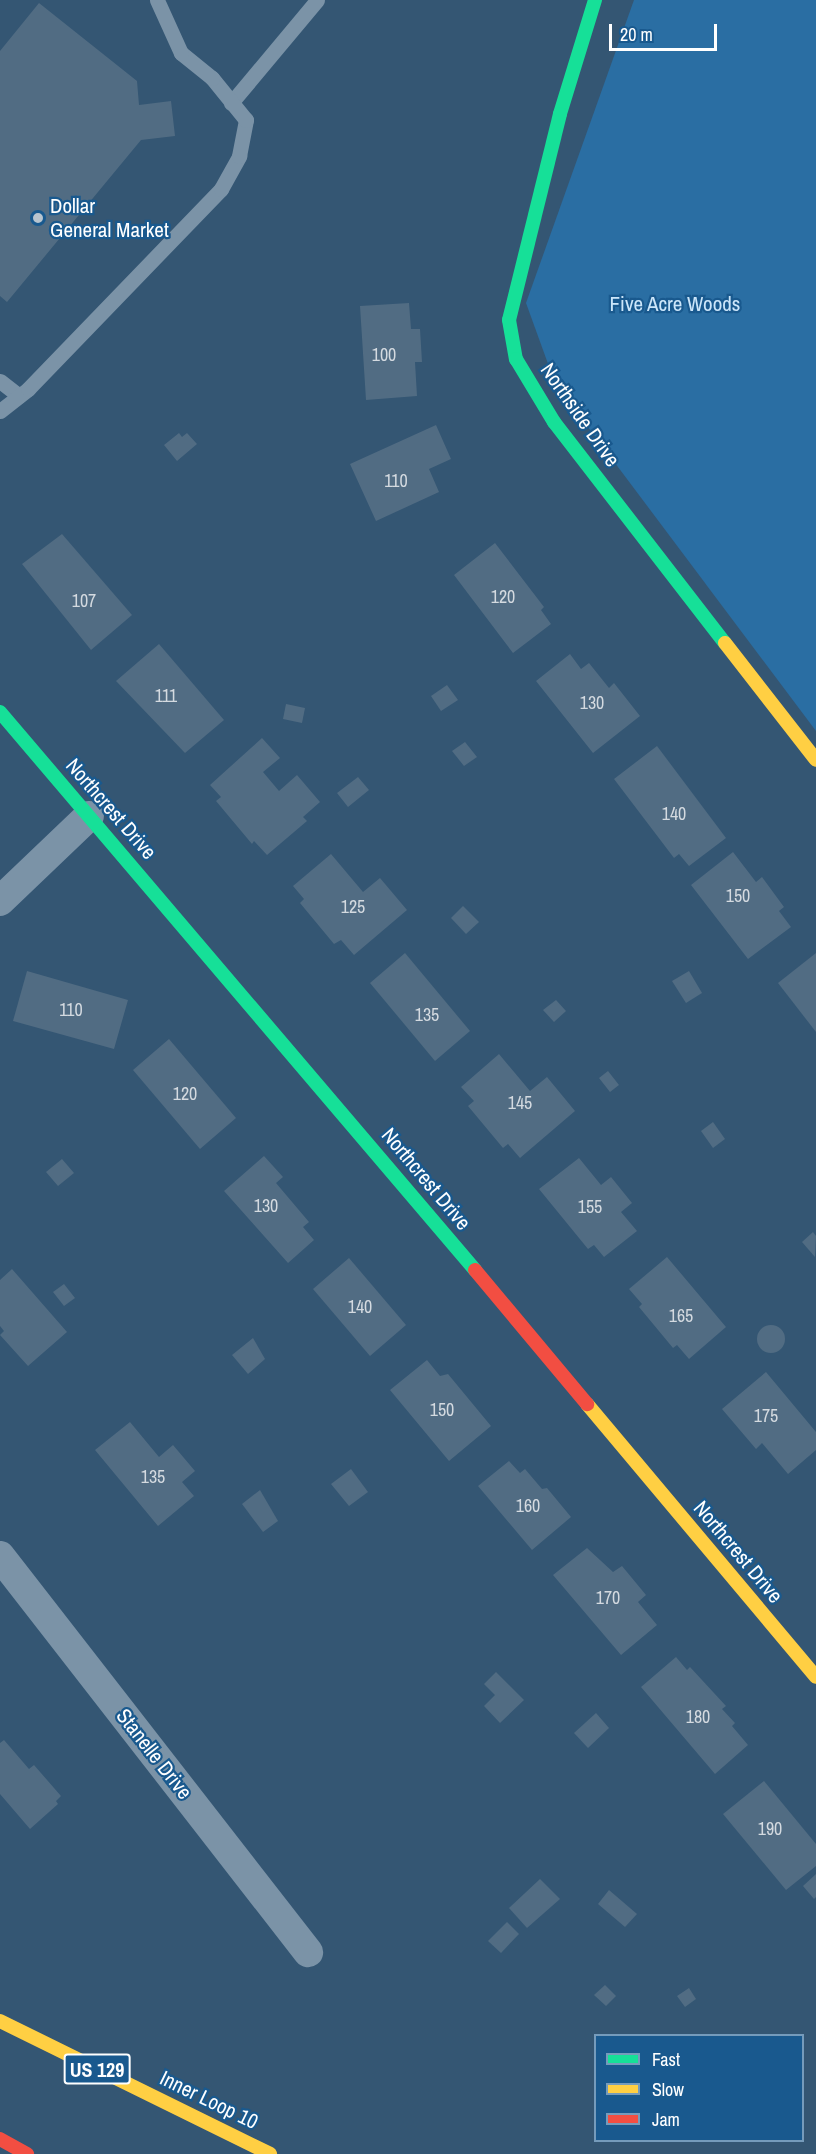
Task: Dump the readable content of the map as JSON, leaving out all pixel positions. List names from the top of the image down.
{
  "streets": {
    "main road": [
      "Northside Drive",
      "Northcrest Drive",
      "US 129",
      "Inner Loop 10"
    ],
    "street": ["Stanelle Drive"]
  },
  "parks": ["Five Acre Woods"],
  "places": ["Dollar General Market"],
  "house_numbers": [
    "100",
    "110",
    "120",
    "107",
    "111",
    "130",
    "140",
    "150",
    "125",
    "110",
    "135",
    "120",
    "145",
    "130",
    "155",
    "140",
    "165",
    "150",
    "175",
    "135",
    "160",
    "170",
    "180",
    "190"
  ],
  "legend": ["Fast", "Slow", "Jam"],
  "scale_bar": "20 m"
}
